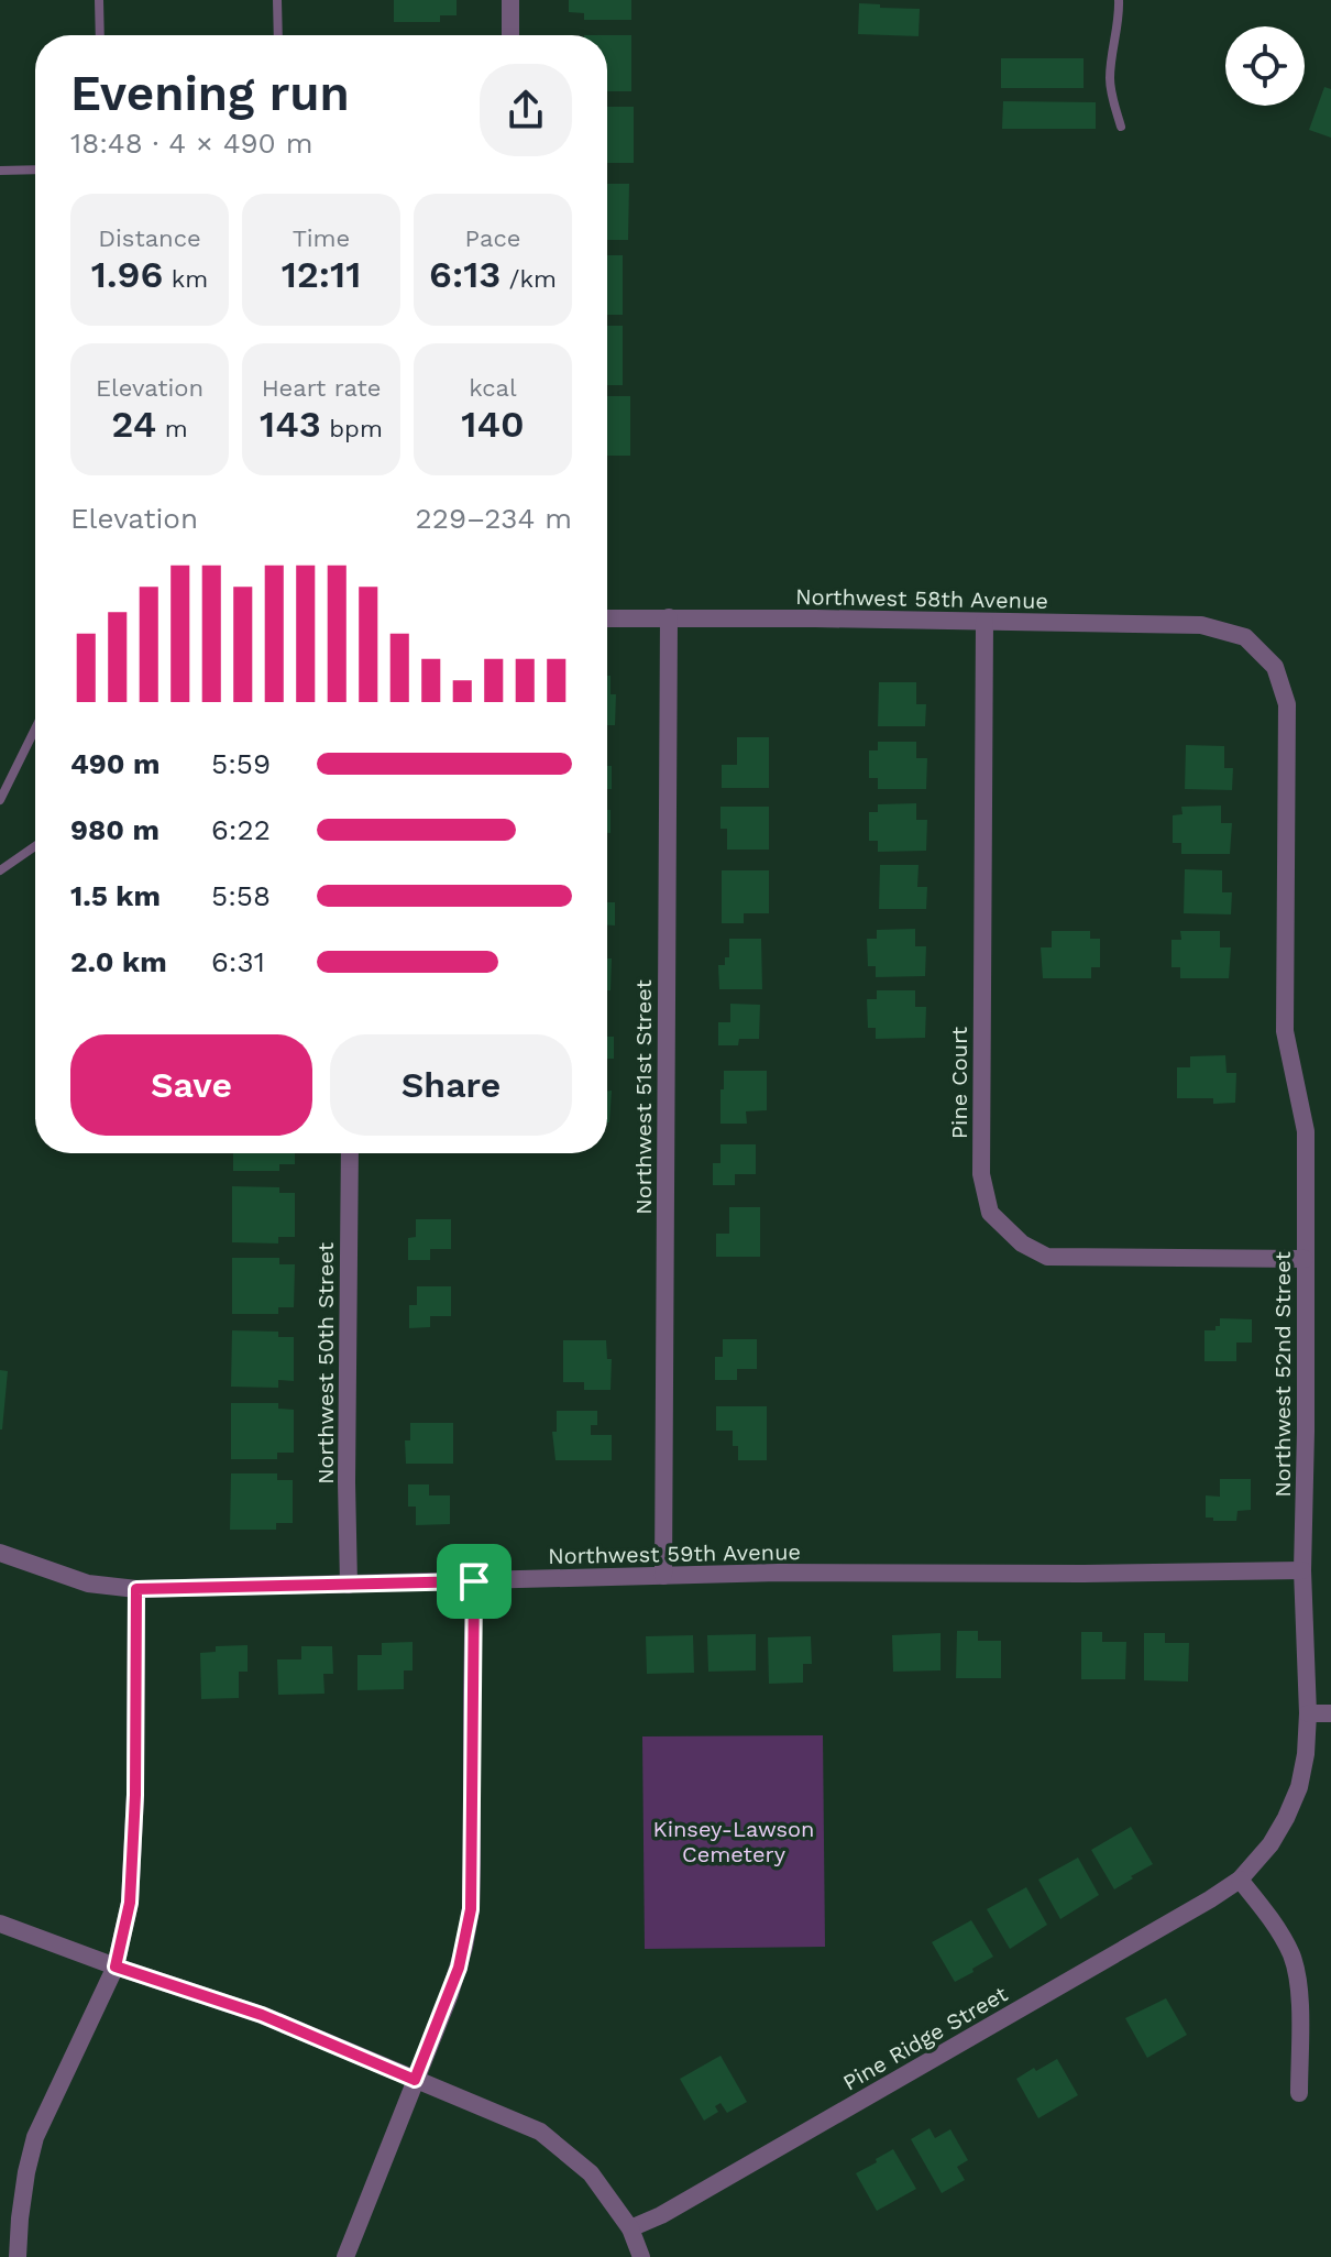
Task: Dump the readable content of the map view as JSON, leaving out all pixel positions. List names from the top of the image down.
{
  "streets": {
    "street": [
      "Northwest 58th Avenue",
      "Pine Court",
      "Northwest 51st Street",
      "Northwest 50th Street",
      "Northwest 52nd Street",
      "Northwest 59th Avenue",
      "Pine Ridge Street"
    ]
  },
  "crossings": [
    ["Northwest 58th Avenue", "Pine Court"],
    ["Northwest 58th Avenue", "Northwest 51st Street"],
    ["Northwest 58th Avenue", "Northwest 52nd Street"],
    ["Pine Court", "Northwest 52nd Street"],
    ["Northwest 51st Street", "Northwest 59th Avenue"],
    ["Northwest 50th Street", "Northwest 59th Avenue"],
    ["Northwest 52nd Street", "Northwest 59th Avenue"],
    ["Northwest 52nd Street", "Pine Ridge Street"]
  ],
  "parks": ["Kinsey-Lawson Cemetery"],
  "page": {
    "heading": ["Evening run", "18:48 · 4 × 490 m"],
    "stats": [
      ["Distance", "1.96 km"],
      ["Time", "12:11"],
      ["Pace", "6:13 /km"],
      ["Elevation", "24 m"],
      ["Heart rate", "143 bpm"],
      ["kcal", "140"]
    ],
    "chart": ["Elevation", "229–234 m"],
    "list": [
      {
        "name": "490 m",
        "note": "5:59"
      },
      {
        "name": "980 m",
        "note": "6:22"
      },
      {
        "name": "1.5 km",
        "note": "5:58"
      },
      {
        "name": "2.0 km",
        "note": "6:31"
      }
    ],
    "buttons": ["Save", "Share"]
  }
}
